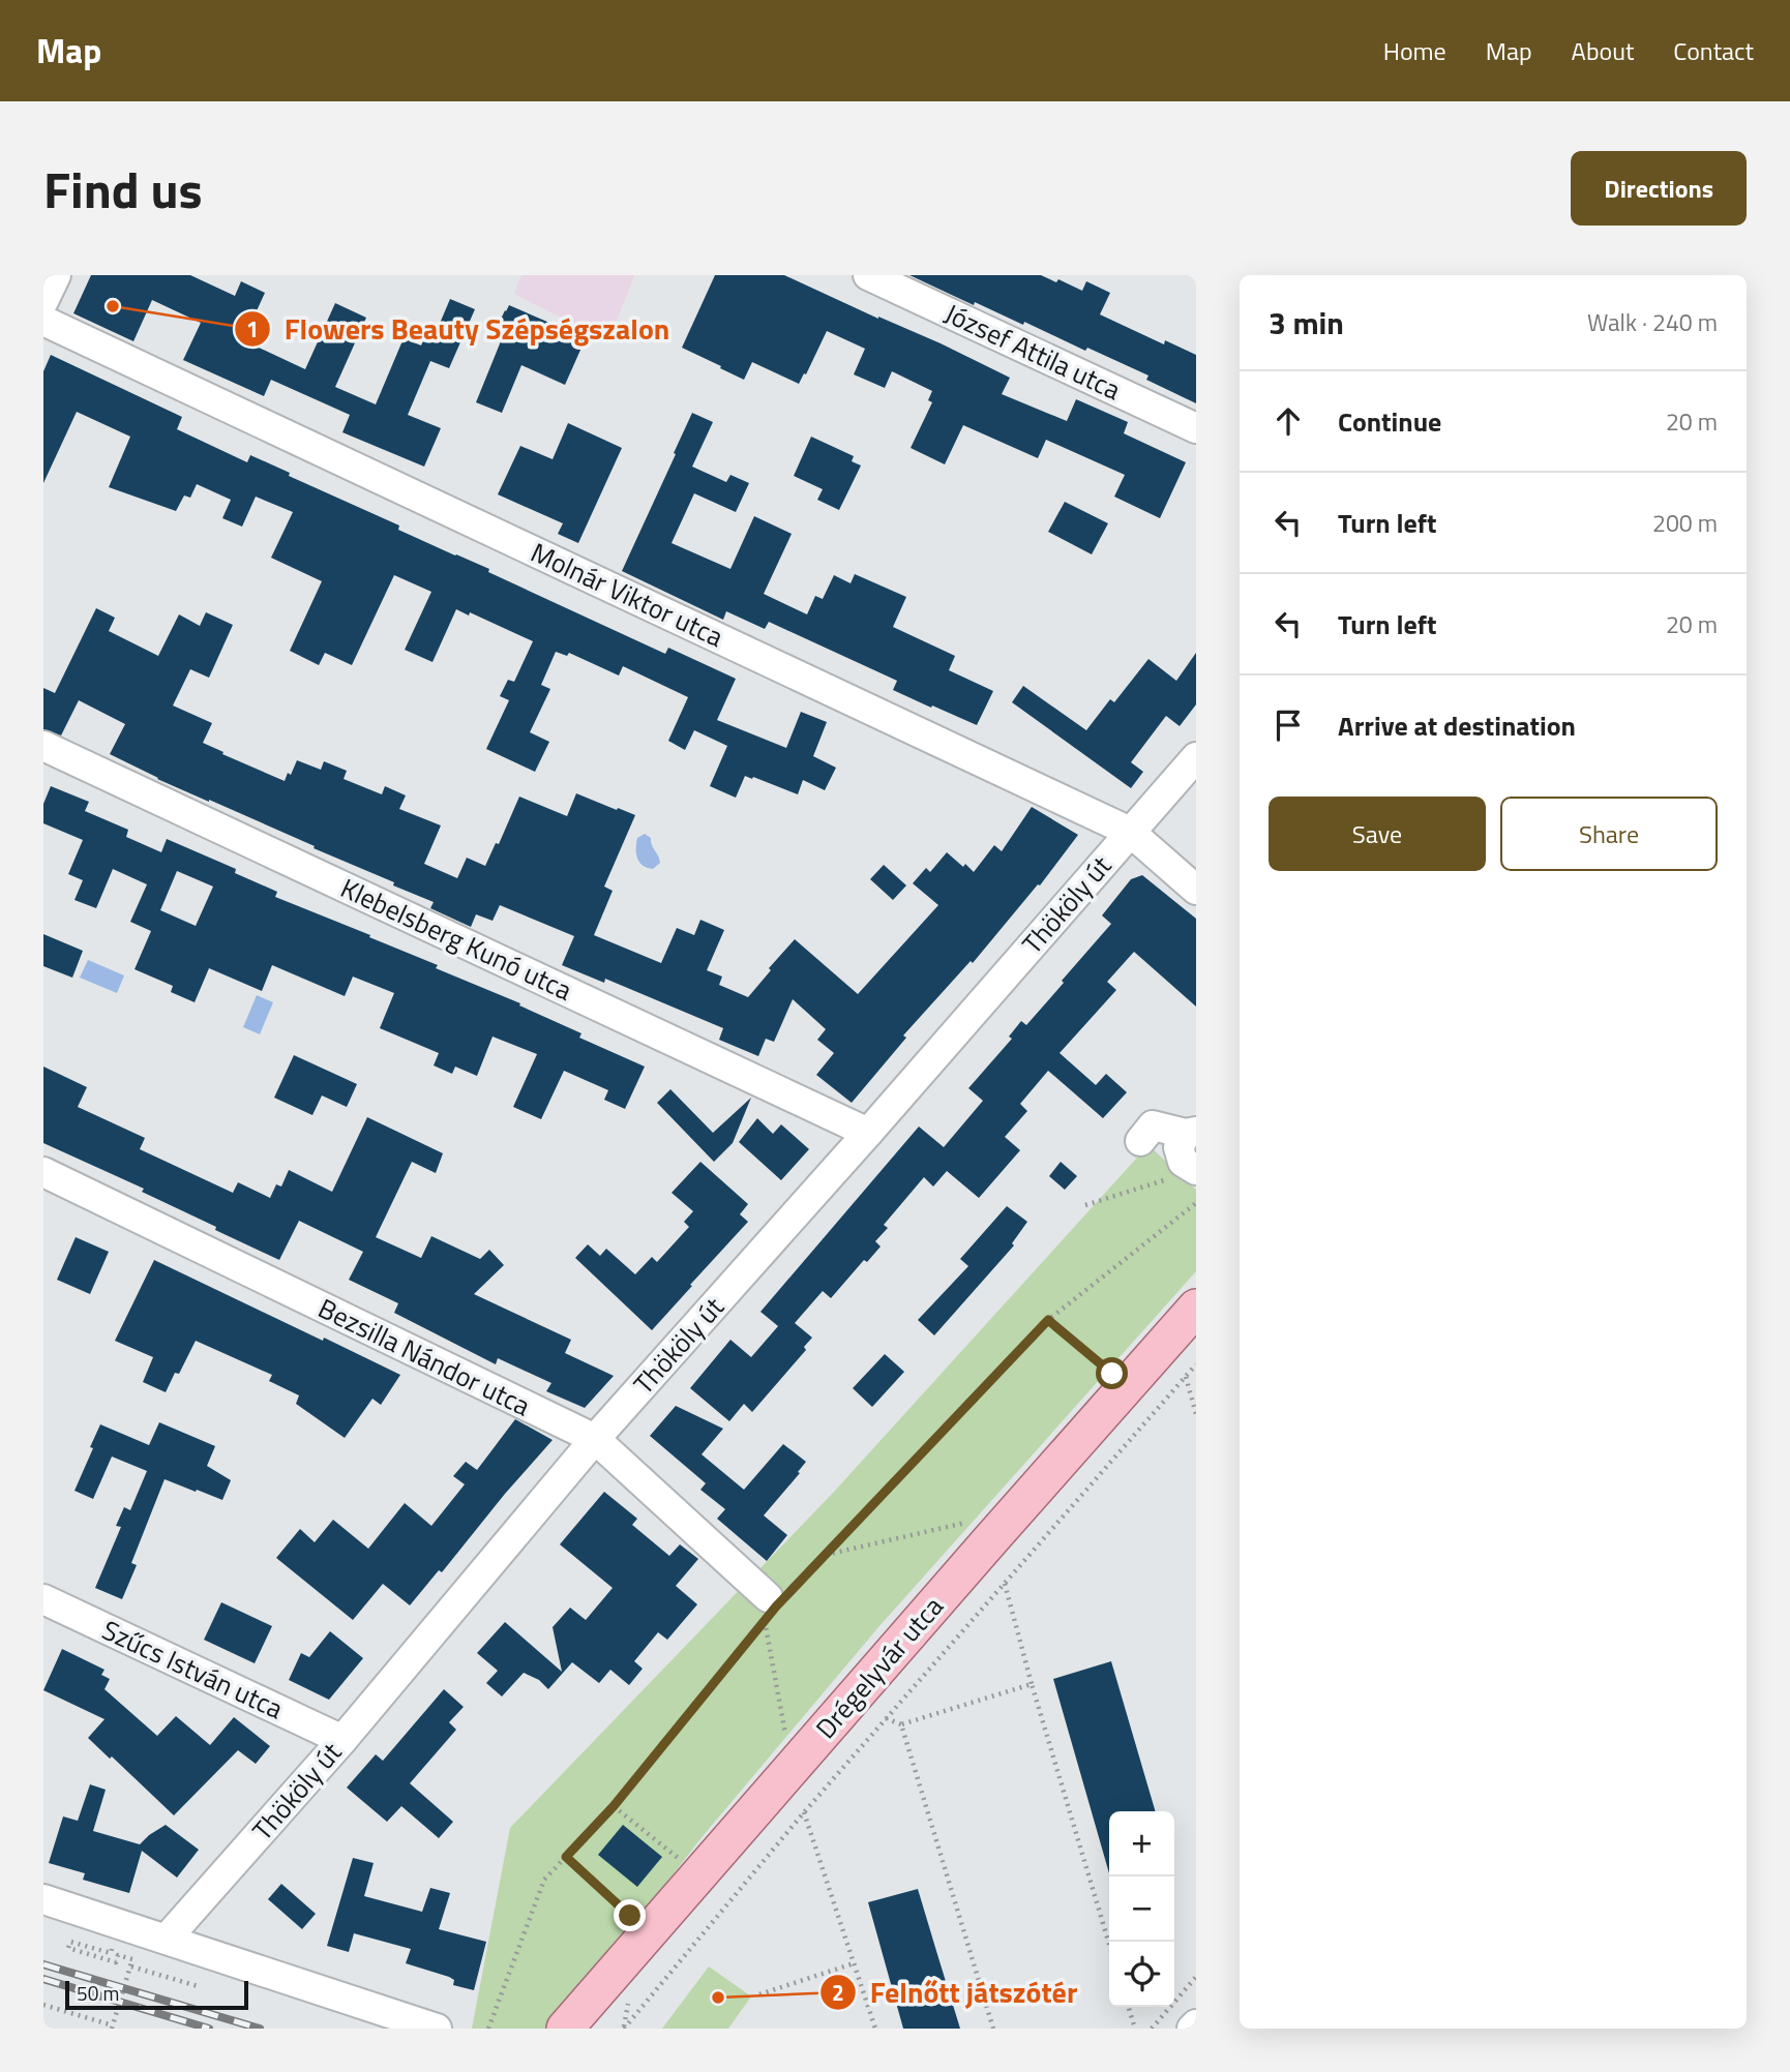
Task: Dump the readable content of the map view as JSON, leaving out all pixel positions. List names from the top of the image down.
{
  "streets": {
    "main road": ["Drégelyvár utca"],
    "street": [
      "József Attila utca",
      "Molnár Viktor utca",
      "Thököly út",
      "Klebelsberg Kunó utca",
      "Bezsilla Nándor utca",
      "Szűcs István utca"
    ]
  },
  "crossings": [
    ["Molnár Viktor utca", "Thököly út"],
    ["Thököly út", "Klebelsberg Kunó utca"],
    ["Thököly út", "Bezsilla Nándor utca"],
    ["Thököly út", "Szűcs István utca"]
  ],
  "places": ["Flowers Beauty Szépségszalon", "Felnőtt játszótér"],
  "scale_bar": "50 m",
  "page": {
    "header": "Map",
    "nav": [
      "Home",
      "Map",
      "About",
      "Contact"
    ],
    "title": "Find us",
    "buttons": [
      "Directions",
      ["Save", "Share"]
    ],
    "heading": ["3 min", "Walk · 240 m"],
    "list": [
      ["Continue", "20 m"],
      ["Turn left", "200 m"],
      ["Turn left", "20 m"],
      "Arrive at destination"
    ],
    "map_buttons": ["+", "−"],
    "scale": "50 m"
  }
}
